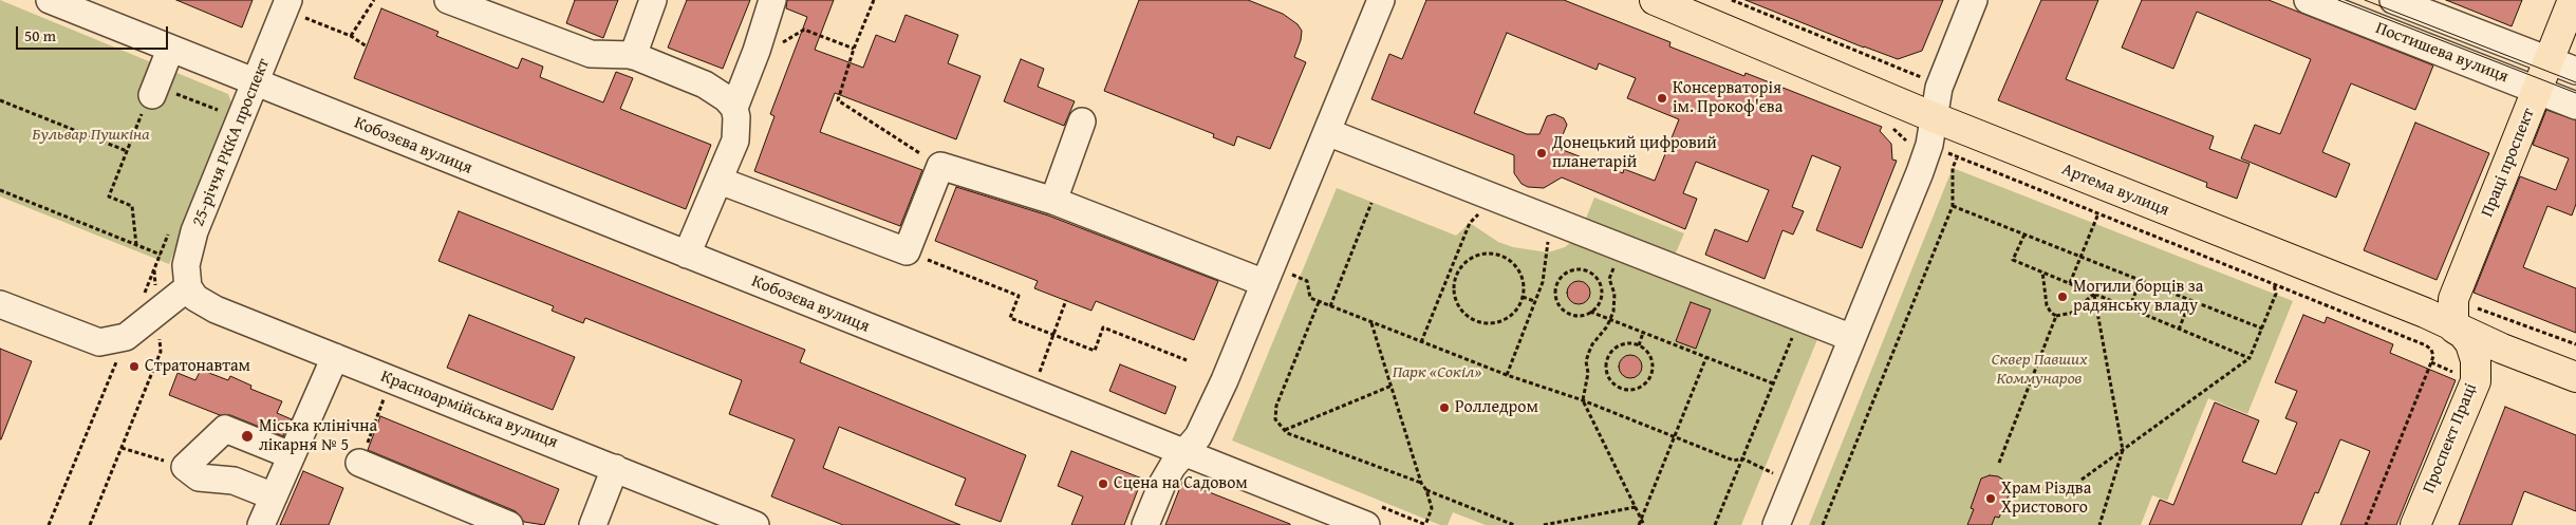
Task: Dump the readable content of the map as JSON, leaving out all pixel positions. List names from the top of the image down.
{
  "streets": {
    "main road": ["Праці проспект", "Артема вулиця", "Проспект Праці"],
    "street": [
      "Постишева вулиця",
      "25-річчя РККА проспект",
      "Кобозєва вулиця",
      "Красноармійська вулиця"
    ]
  },
  "crossings": [
    ["Постишева вулиця", "Праці проспект"],
    ["25-річчя РККА проспект", "Кобозєва вулиця"],
    ["25-річчя РККА проспект", "Красноармійська вулиця"],
    ["Праці проспект", "Артема вулиця"],
    ["Праці проспект", "Проспект Праці"],
    ["Артема вулиця", "Проспект Праці"]
  ],
  "parks": ["Бульвар Пушкіна", "Сквер Павших Коммунаров", "Парк «Сокіл»"],
  "places": [
    "Консерваторія ім. Прокоф'єва",
    "Донецький цифровий планетарій",
    "Могили борців за радянську владу",
    "Стратонавтам",
    "Ролледром",
    "Міська клінічна лікарня № 5",
    "Сцена на Садовом",
    "Храм Різдва Христового"
  ],
  "scale_bar": "50 m"
}
